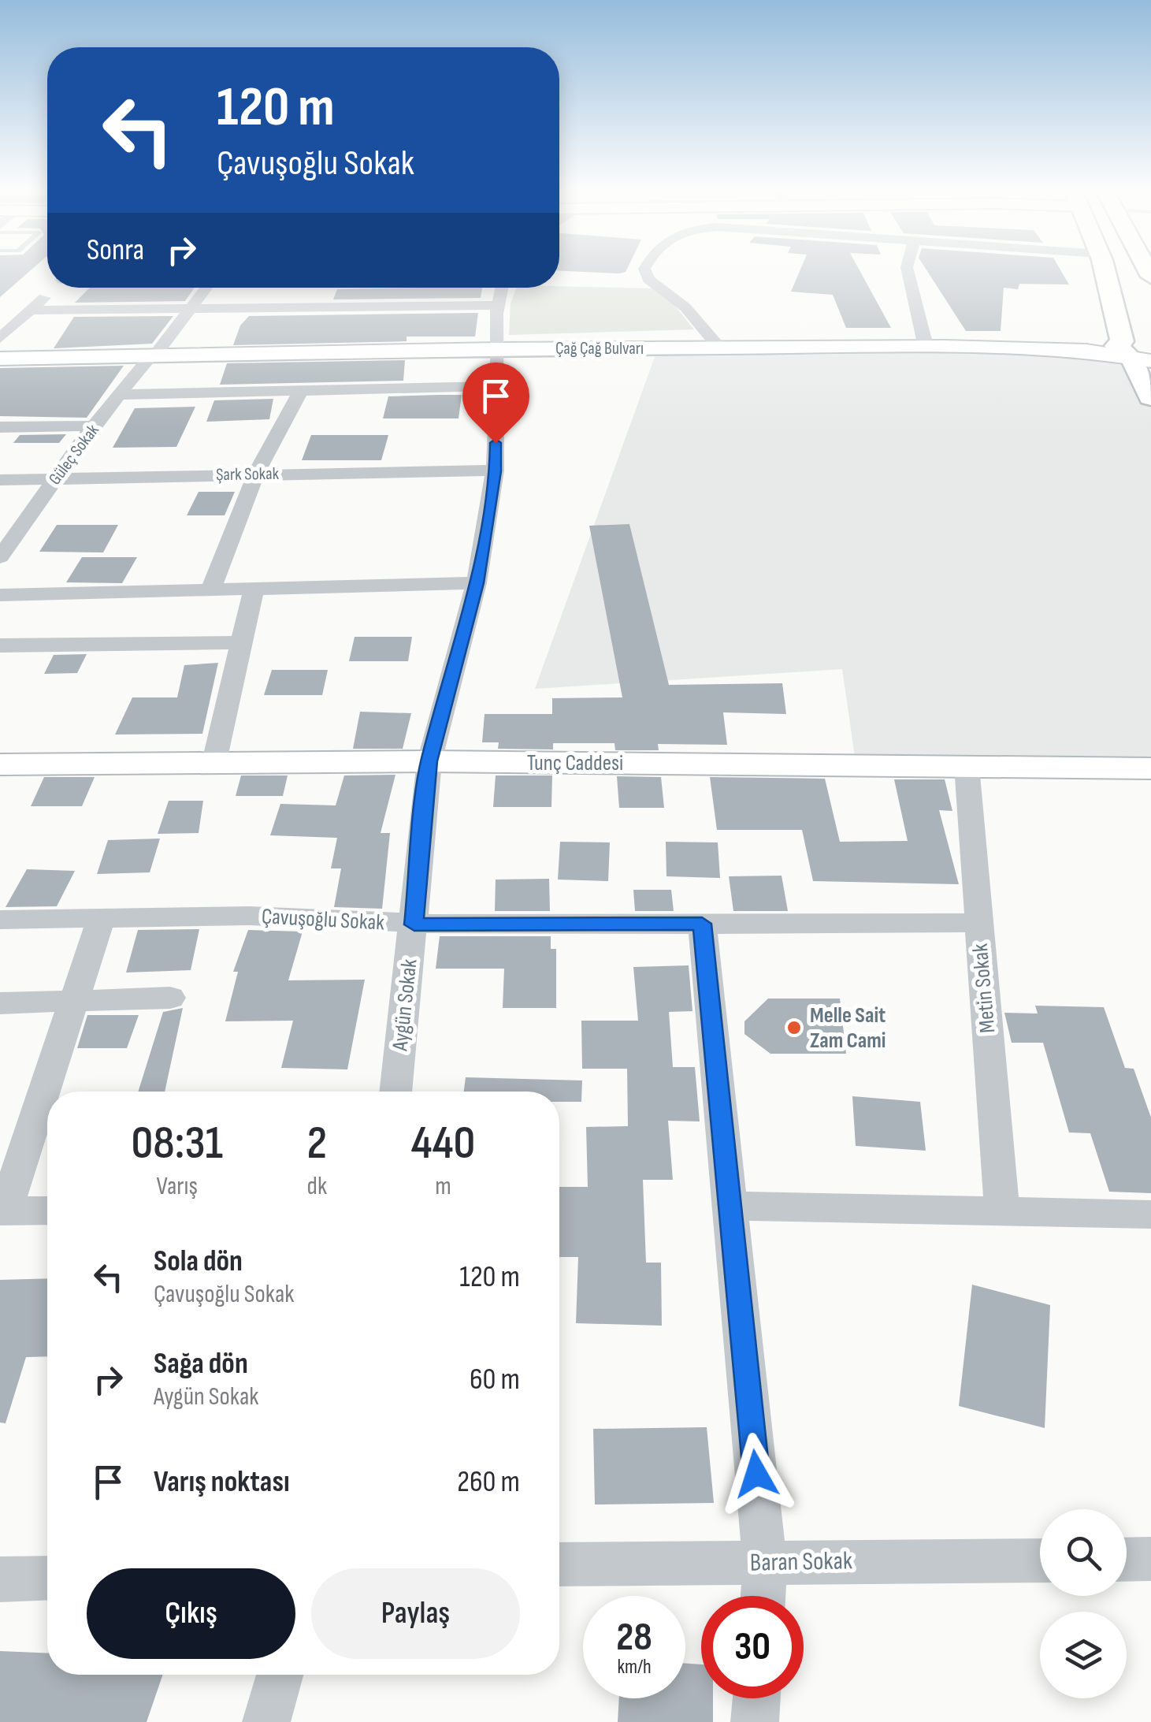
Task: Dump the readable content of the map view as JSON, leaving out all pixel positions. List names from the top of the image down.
{
  "streets": {
    "main road": ["Çağ Çağ Bulvarı", "Tunç Caddesi"],
    "street": [
      "Güleç Sokak",
      "Şark Sokak",
      "Çavuşoğlu Sokak",
      "Metin Sokak",
      "Aygün Sokak",
      "Baran Sokak"
    ]
  },
  "crossings": [
    ["Çağ Çağ Bulvarı", "Güleç Sokak"],
    ["Çağ Çağ Bulvarı", "Aygün Sokak"],
    ["Güleç Sokak", "Şark Sokak"],
    ["Şark Sokak", "Aygün Sokak"],
    ["Tunç Caddesi", "Metin Sokak"],
    ["Tunç Caddesi", "Aygün Sokak"],
    ["Çavuşoğlu Sokak", "Metin Sokak"],
    ["Çavuşoğlu Sokak", "Aygün Sokak"]
  ],
  "places": ["Melle Sait Zam Cami"],
  "page": {
    "turn": ["120 m", "Çavuşoğlu Sokak"],
    "then": "Sonra",
    "eta": [
      "08:31",
      "Varış",
      "2",
      "dk",
      "440",
      "m"
    ],
    "list": [
      {
        "name": "Sola dön",
        "note": "Çavuşoğlu Sokak",
        "value": "120 m"
      },
      {
        "name": "Sağa dön",
        "note": "Aygün Sokak",
        "value": "60 m"
      },
      {
        "name": "Varış noktası",
        "value": "260 m"
      }
    ],
    "buttons": ["Çıkış", "Paylaş"],
    "speed": "28 km/h",
    "limit": "30"
  }
}
